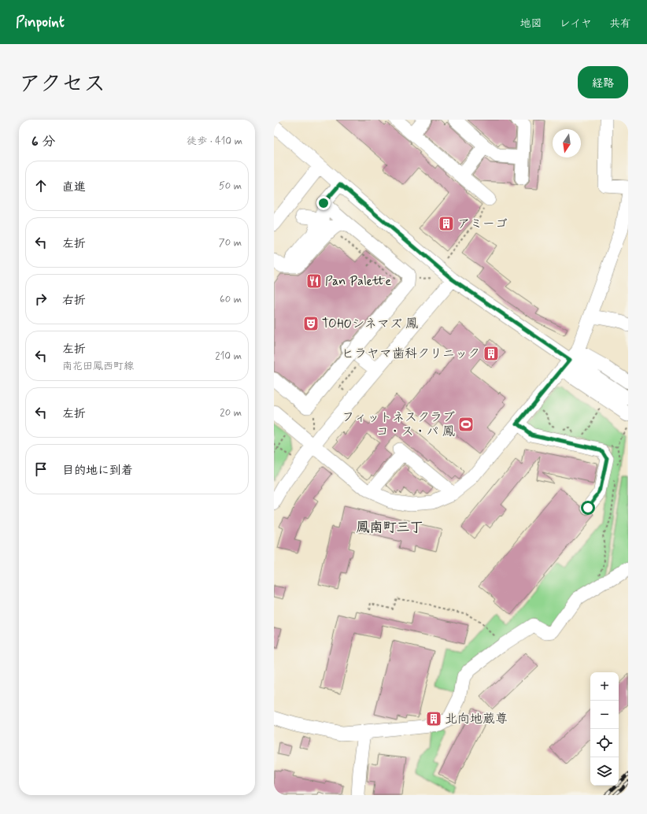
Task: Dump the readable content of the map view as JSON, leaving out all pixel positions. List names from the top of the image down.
{
  "districts": ["鳳南町三丁"],
  "places": {
    "building": ["アミーゴ", "ヒラヤマ歯科クリニック", "北向地蔵尊"],
    "restaurant": ["Pan Palette"],
    "theatre": ["TOHOシネマズ 鳳"],
    "sports": ["フィットネスクラブ コ・ス・パ 鳳"]
  },
  "north": "bottom",
  "page": {
    "header": "Pinpoint",
    "nav": ["地図", "レイヤ", "共有"],
    "title": "アクセス",
    "buttons": "経路",
    "heading": ["6 分", "徒歩 · 410 m"],
    "list": [
      ["直進", "50 m"],
      ["左折", "70 m"],
      ["右折", "60 m"],
      ["左折", "南花田鳳西町線", "210 m"],
      ["左折", "20 m"],
      "目的地に到着"
    ],
    "map_buttons": ["+", "−"]
  }
}
